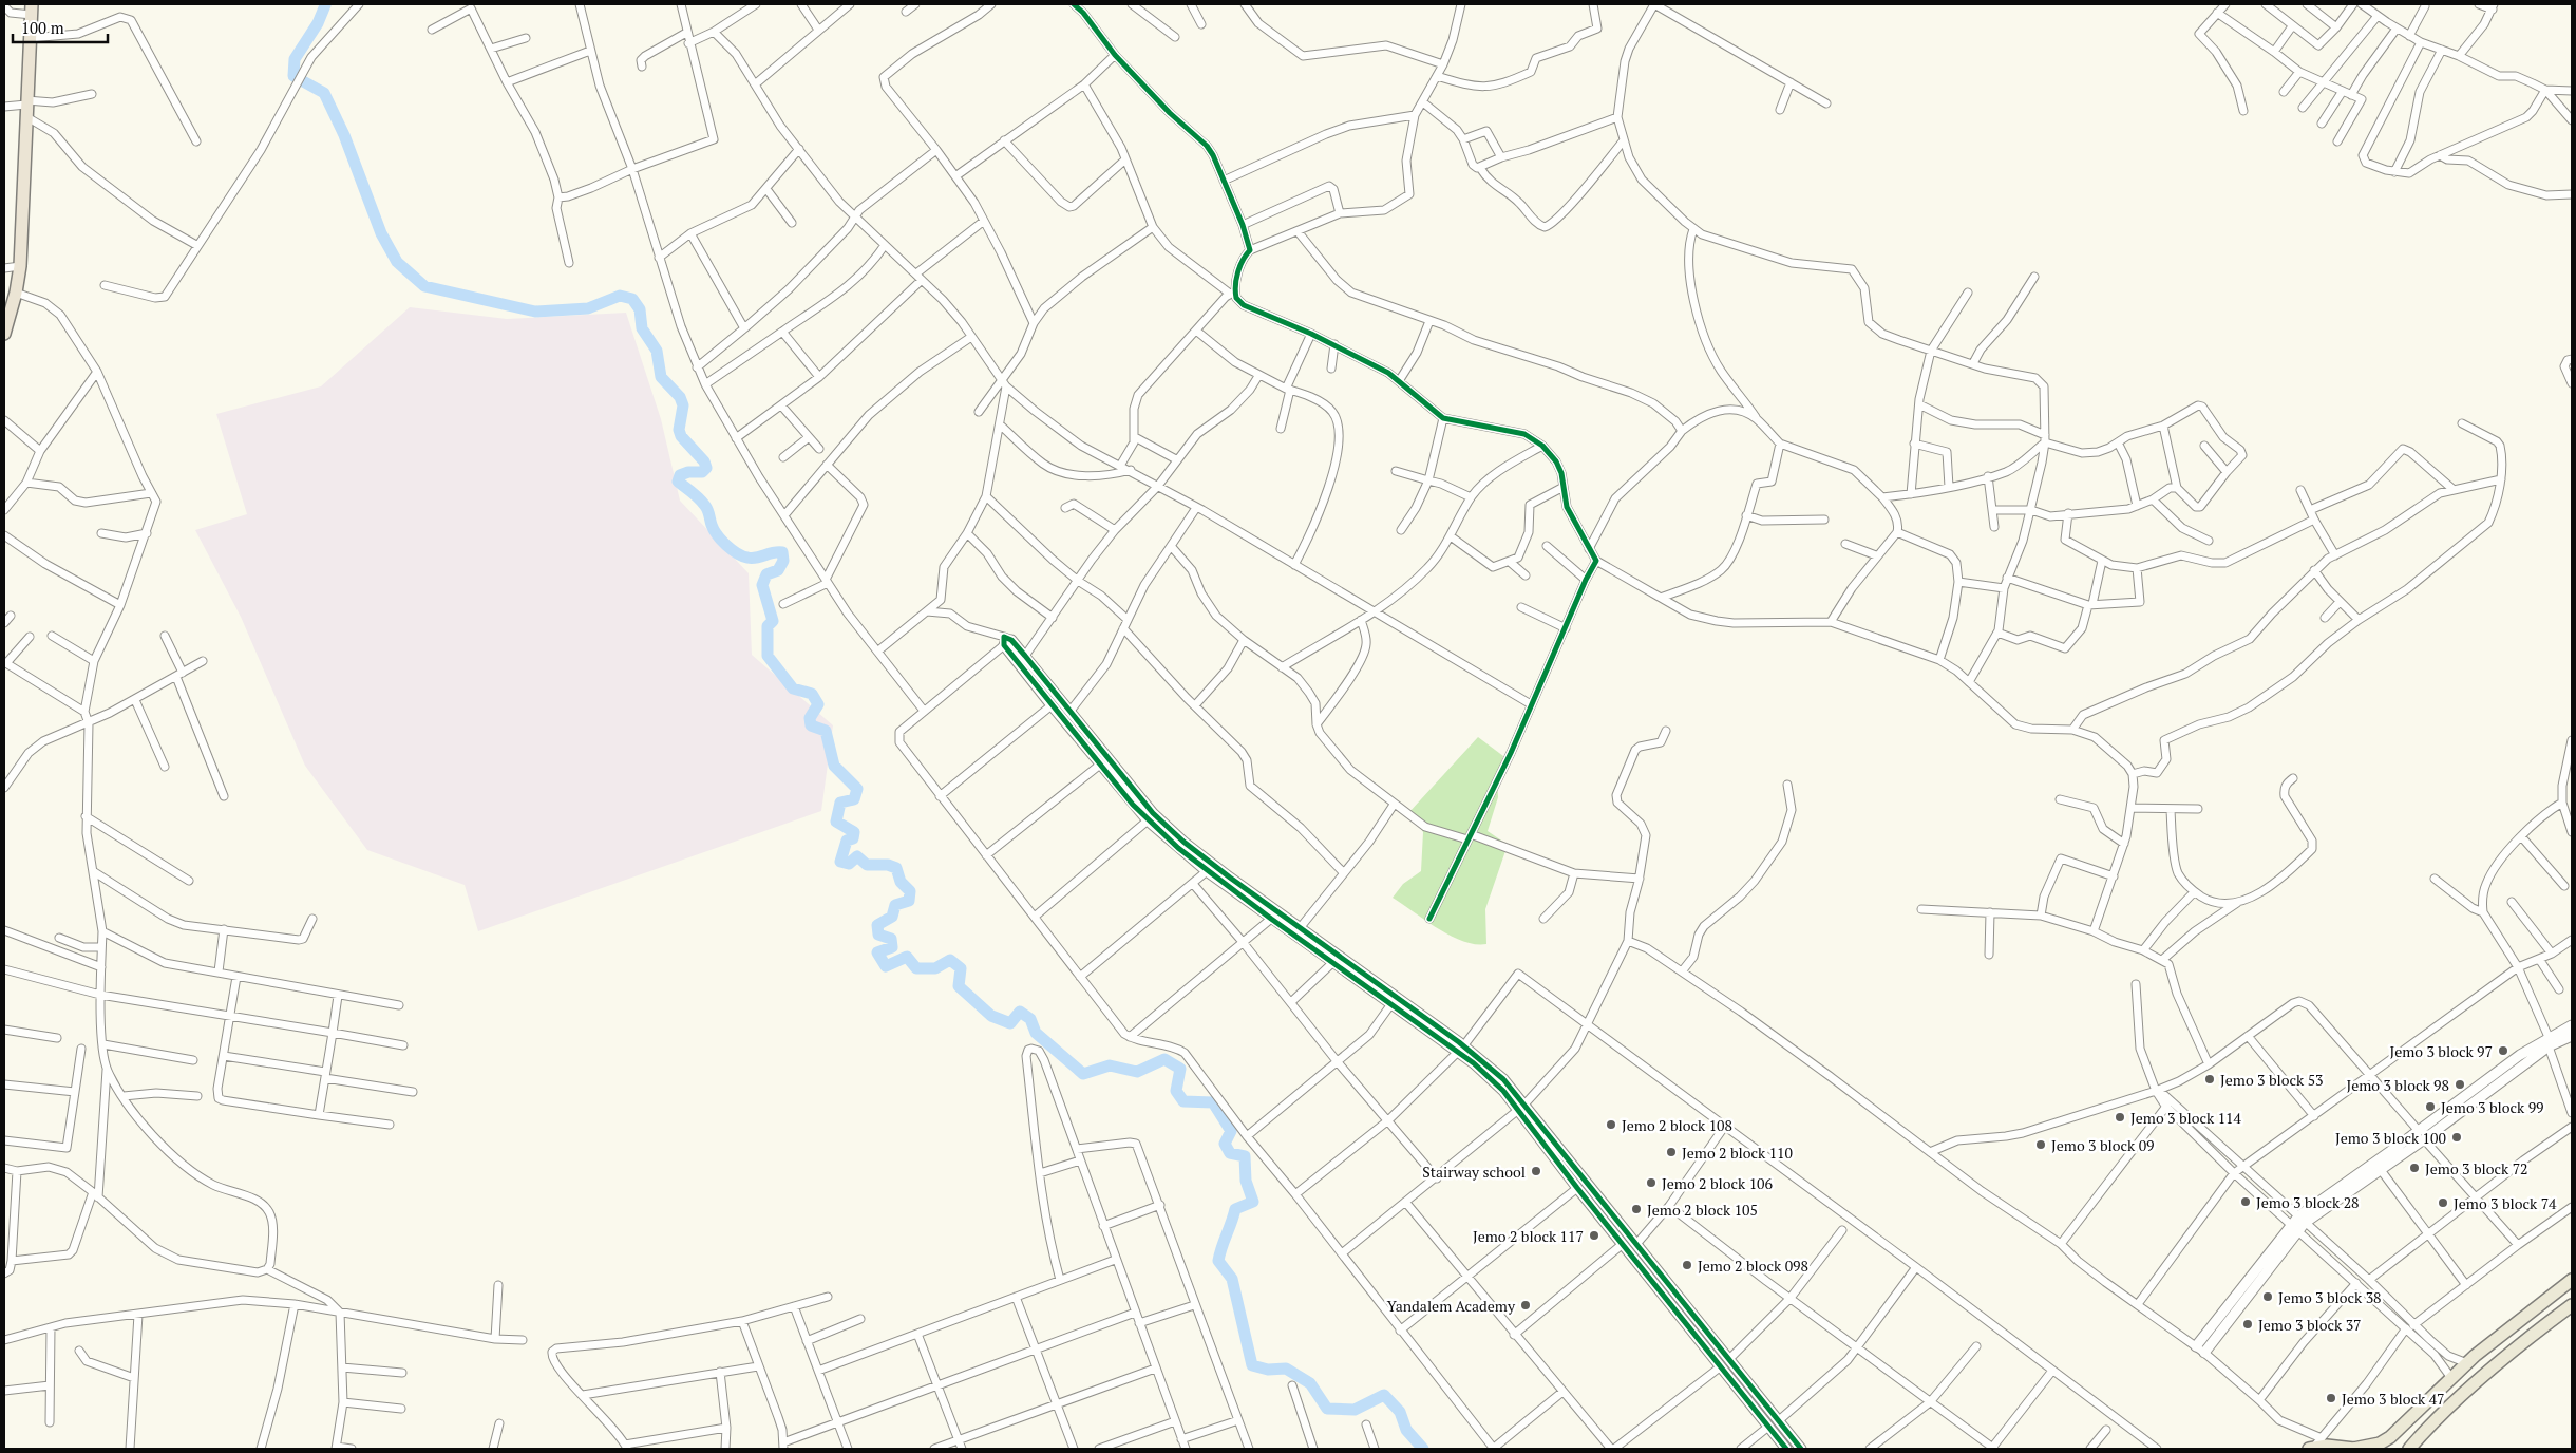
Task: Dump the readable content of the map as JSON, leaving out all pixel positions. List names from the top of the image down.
{
  "places": [
    "Jemo 3 block 97",
    "Jemo 3 block 53",
    "Jemo 3 block 98",
    "Jemo 3 block 99",
    "Jemo 3 block 114",
    "Jemo 2 block 108",
    "Jemo 3 block 100",
    "Jemo 3 block 09",
    "Jemo 2 block 110",
    "Jemo 3 block 72",
    "Stairway school",
    "Jemo 2 block 106",
    "Jemo 3 block 28",
    "Jemo 3 block 74",
    "Jemo 2 block 105",
    "Jemo 2 block 117",
    "Jemo 2 block 098",
    "Jemo 3 block 38",
    "Yandalem Academy",
    "Jemo 3 block 37",
    "Jemo 3 block 47"
  ],
  "scale_bar": "100 m"
}
